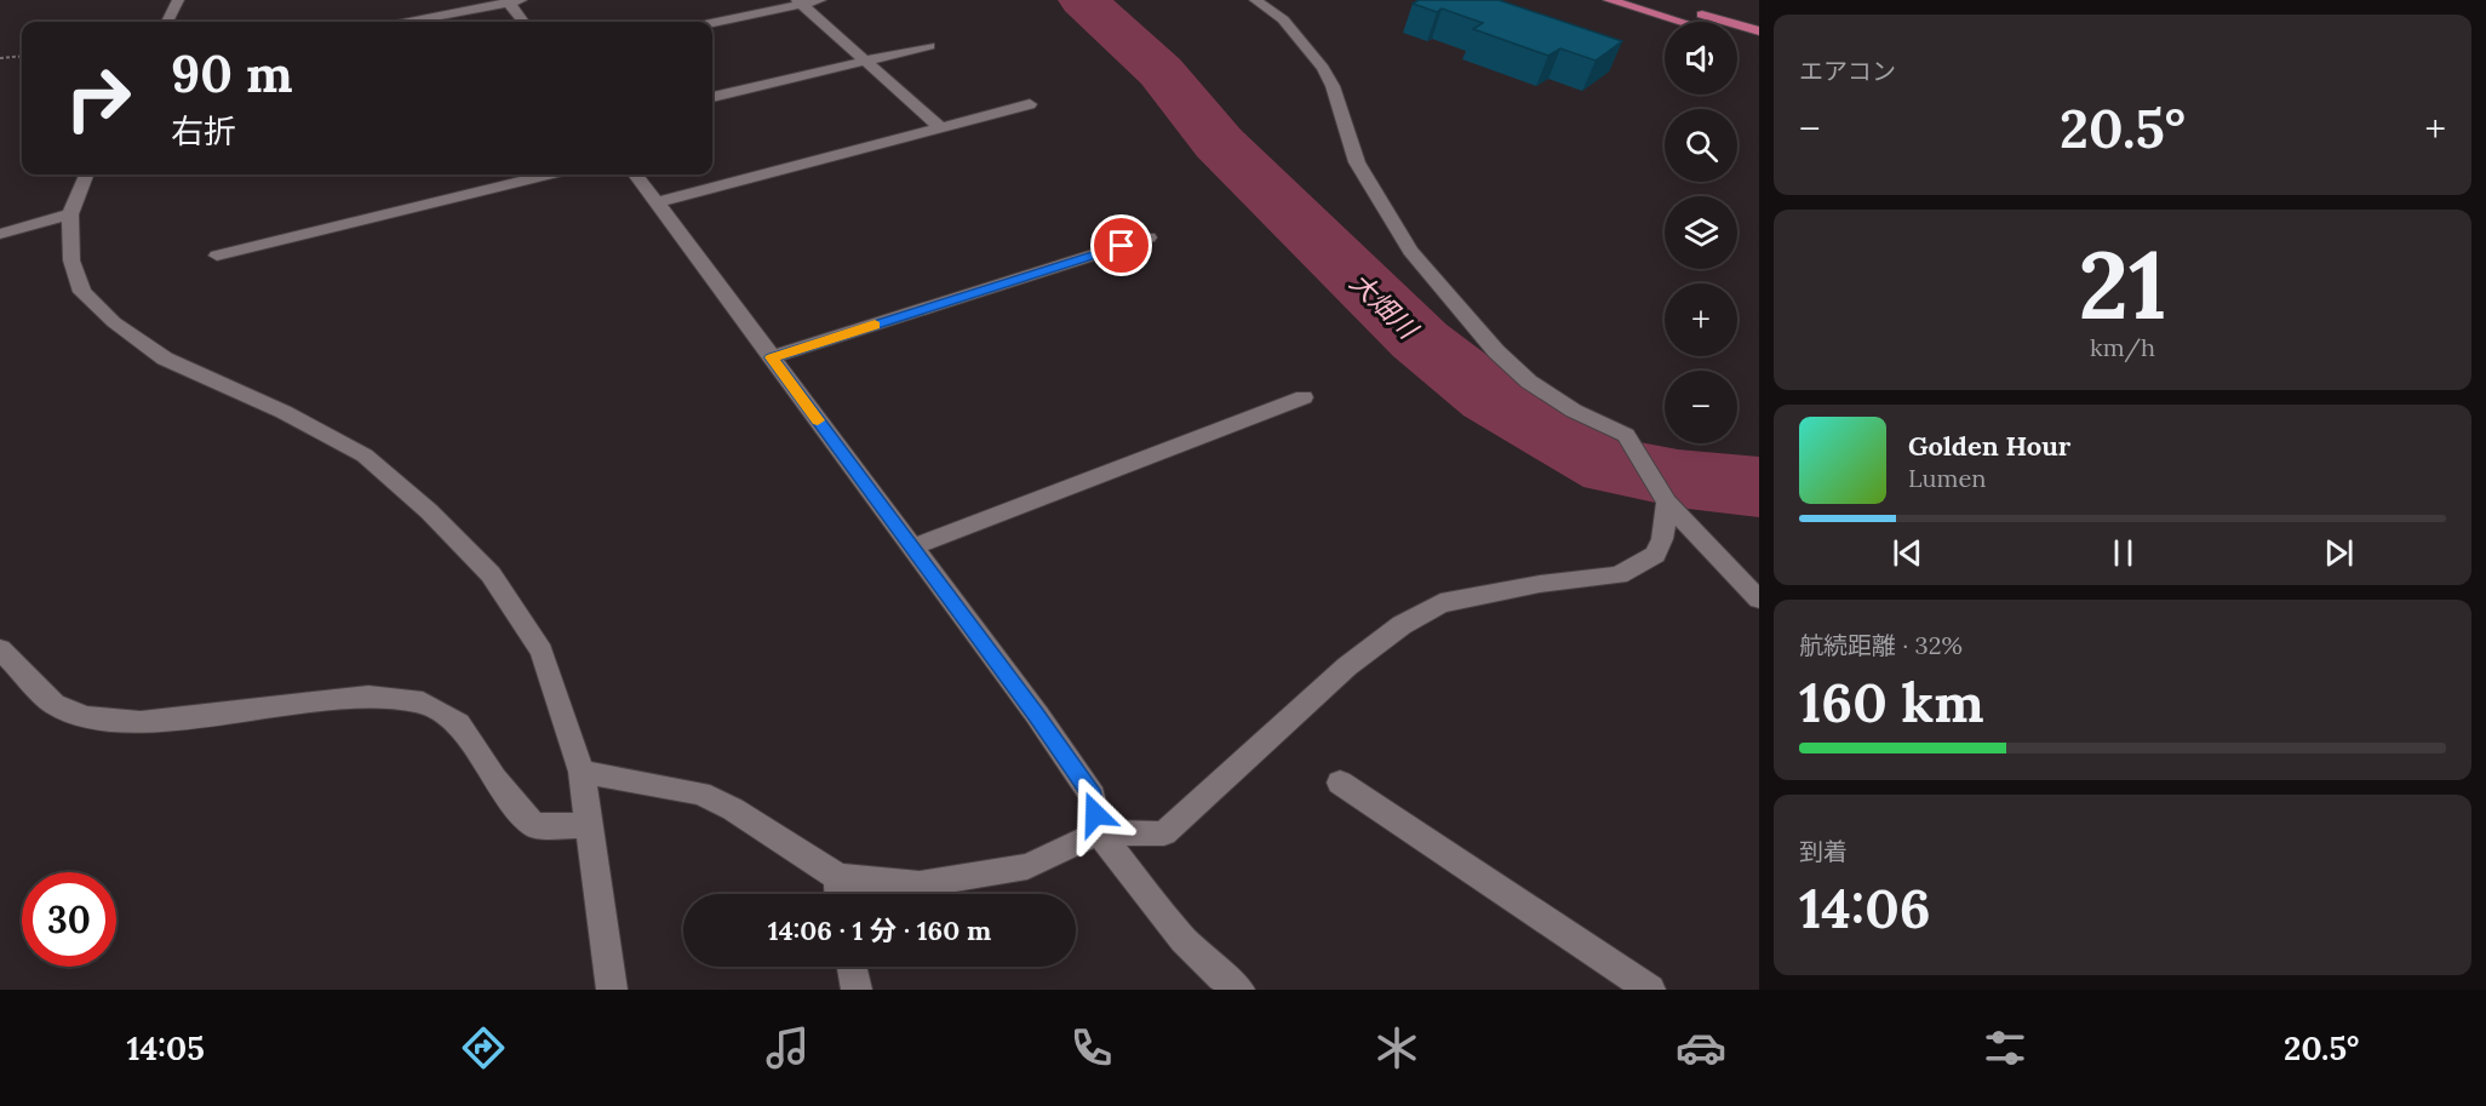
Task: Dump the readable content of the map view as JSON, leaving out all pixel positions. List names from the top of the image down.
{
  "water": ["大畑川"],
  "page": {
    "tile": [
      "エアコン",
      ["21", "km/h"],
      ["航続距離 · 32%", "160 km"],
      ["到着", "14:06"]
    ],
    "map_buttons": ["+", "−"],
    "turn": ["90 m", "右折"],
    "heat": ["−", "20.5°", "+"],
    "song": ["Golden Hour", "Lumen"],
    "limit": "30",
    "trip": "14:06 · 1 分 · 160 m",
    "tabs": ["14:05", "20.5°"]
  }
}
